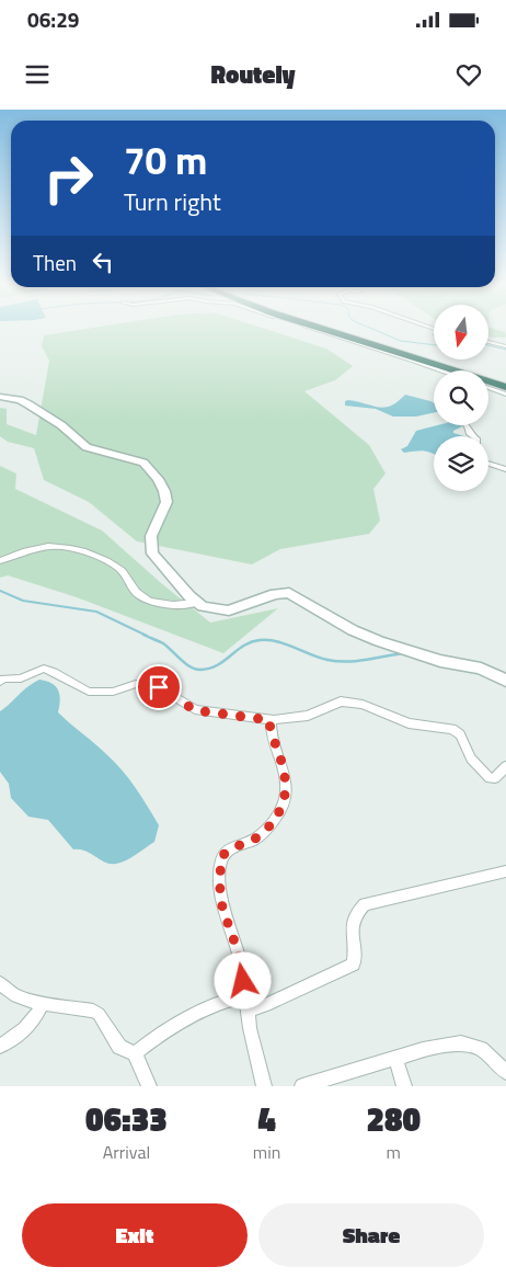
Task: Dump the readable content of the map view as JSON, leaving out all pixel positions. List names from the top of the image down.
{
  "north": "bottom",
  "page": {
    "status": "06:29",
    "header": "Routely",
    "turn": ["70 m", "Turn right"],
    "then": "Then",
    "eta": [
      "06:33",
      "Arrival",
      "4",
      "min",
      "280",
      "m"
    ],
    "buttons": ["Exit", "Share"]
  }
}
